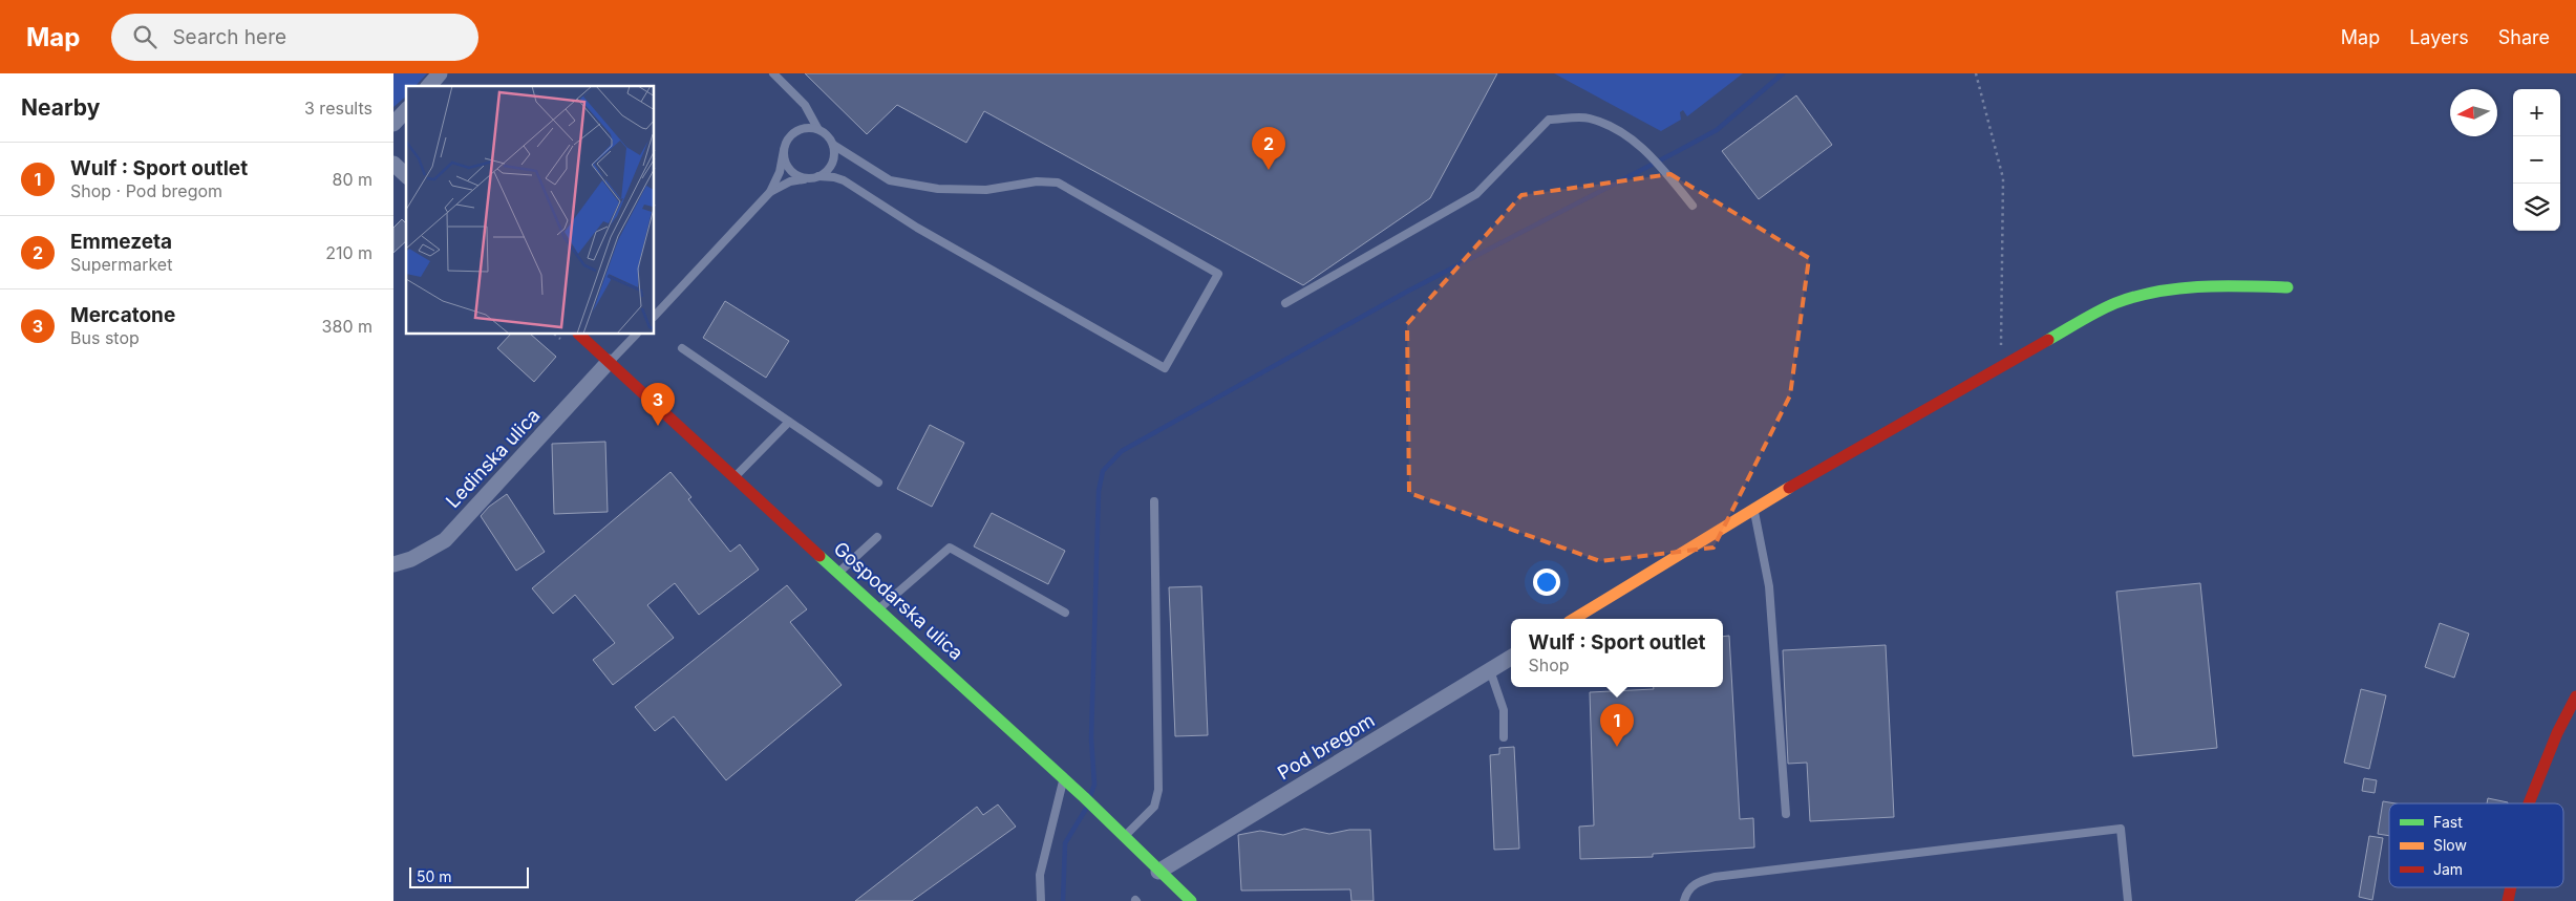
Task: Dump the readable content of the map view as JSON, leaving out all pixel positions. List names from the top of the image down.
{
  "streets": {
    "street": ["Ledinska ulica", "Gospodarska ulica", "Pod bregom"]
  },
  "crossings": [
    ["Ledinska ulica", "Gospodarska ulica"],
    ["Gospodarska ulica", "Pod bregom"]
  ],
  "legend": ["Fast", "Slow", "Jam"],
  "scale_bar": "50 m",
  "north": "left",
  "page": {
    "header": "Map",
    "search": "Search here",
    "nav": ["Map", "Layers", "Share"],
    "heading": ["Nearby", "3 results"],
    "map_buttons": ["+", "−"],
    "pins": ["2", "3", "1"],
    "list": [
      {
        "mark": "1",
        "name": "Wulf : Sport outlet",
        "note": "Shop · Pod bregom",
        "value": "80 m"
      },
      {
        "mark": "2",
        "name": "Emmezeta",
        "note": "Supermarket",
        "value": "210 m"
      },
      {
        "mark": "3",
        "name": "Mercatone",
        "note": "Bus stop",
        "value": "380 m"
      }
    ],
    "popup": ["Wulf : Sport outlet", "Shop"],
    "scale": "50 m"
  }
}
